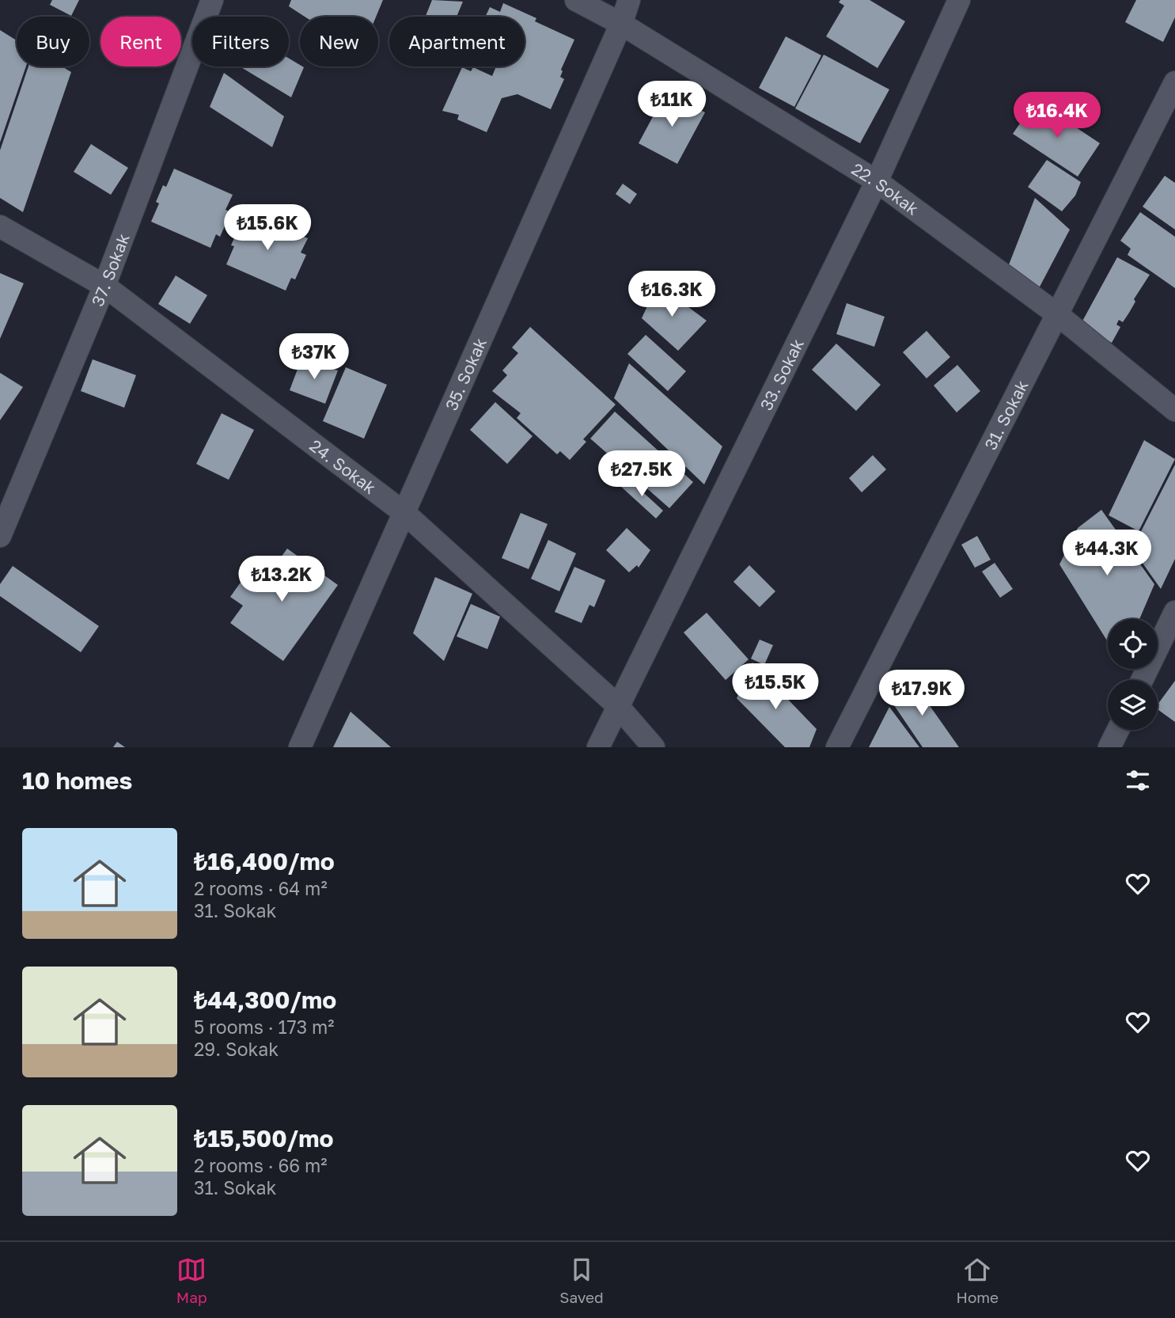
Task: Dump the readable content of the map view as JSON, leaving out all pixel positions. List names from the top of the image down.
{
  "streets": {
    "street": [
      "22. Sokak",
      "37. Sokak",
      "35. Sokak",
      "33. Sokak",
      "31. Sokak",
      "24. Sokak"
    ]
  },
  "crossings": [
    ["22. Sokak", "35. Sokak"],
    ["22. Sokak", "33. Sokak"],
    ["22. Sokak", "31. Sokak"],
    ["37. Sokak", "24. Sokak"],
    ["35. Sokak", "24. Sokak"],
    ["33. Sokak", "24. Sokak"]
  ],
  "page": {
    "chip": [
      "Buy",
      "Rent",
      "Filters",
      "New",
      "Apartment"
    ],
    "price": [
      "₺11K",
      "₺16.4K",
      "₺15.6K",
      "₺16.3K",
      "₺37K",
      "₺27.5K",
      "₺44.3K",
      "₺13.2K",
      "₺15.5K",
      "₺17.9K"
    ],
    "heading": "10 homes",
    "list": [
      {
        "name": "₺16,400/mo",
        "note": "2 rooms · 64 m² · 31. Sokak"
      },
      {
        "name": "₺44,300/mo",
        "note": "5 rooms · 173 m² · 29. Sokak"
      },
      {
        "name": "₺15,500/mo",
        "note": "2 rooms · 66 m² · 31. Sokak"
      }
    ],
    "tabs": ["Map", "Saved", "Home"]
  }
}
